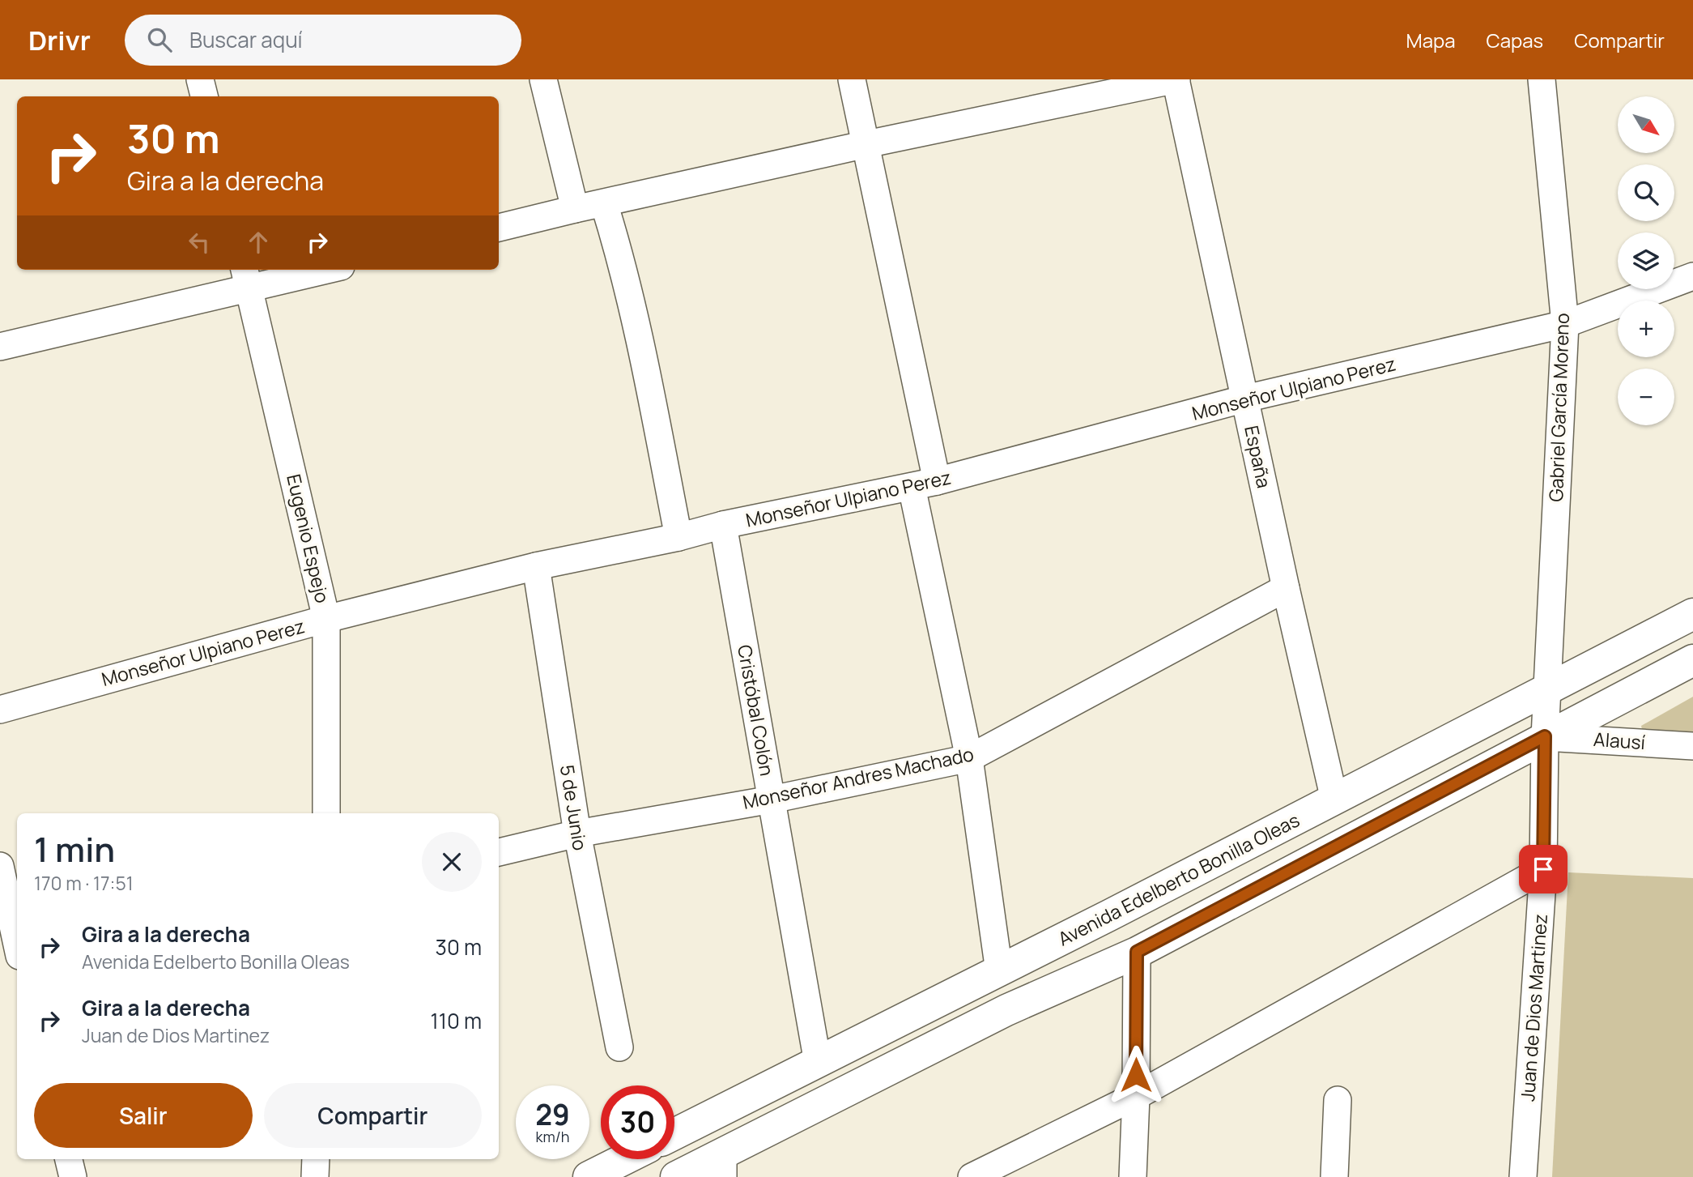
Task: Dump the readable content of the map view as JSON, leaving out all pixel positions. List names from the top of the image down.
{
  "streets": {
    "main road": ["Avenida Edelberto Bonilla Oleas"],
    "street": [
      "Monseñor Ulpiano Perez",
      "Gabriel García Moreno",
      "España",
      "Eugenio Espejo",
      "Cristóbal Colón",
      "Alausí",
      "Monseñor Andres Machado",
      "5 de Junio",
      "Juan de Dios Martinez"
    ]
  },
  "crossings": [
    ["Monseñor Ulpiano Perez", "Gabriel García Moreno"],
    ["Monseñor Ulpiano Perez", "España"],
    ["Monseñor Ulpiano Perez", "Eugenio Espejo"],
    ["Monseñor Ulpiano Perez", "Cristóbal Colón"],
    ["Monseñor Ulpiano Perez", "5 de Junio"],
    ["Gabriel García Moreno", "Alausí"],
    ["Gabriel García Moreno", "Avenida Edelberto Bonilla Oleas"],
    ["Gabriel García Moreno", "Juan de Dios Martinez"],
    ["España", "Monseñor Andres Machado"],
    ["España", "Avenida Edelberto Bonilla Oleas"],
    ["Cristóbal Colón", "Monseñor Andres Machado"],
    ["Cristóbal Colón", "Avenida Edelberto Bonilla Oleas"],
    ["Alausí", "Juan de Dios Martinez"],
    ["Monseñor Andres Machado", "5 de Junio"]
  ],
  "north": "bottom right",
  "page": {
    "header": "Drivr",
    "search": "Buscar aquí",
    "nav": ["Mapa", "Capas", "Compartir"],
    "map_buttons": ["+", "−"],
    "turn": ["30 m", "Gira a la derecha"],
    "heading": ["1 min", "170 m · 17:51"],
    "list": [
      {
        "name": "Gira a la derecha",
        "note": "Avenida Edelberto Bonilla Oleas",
        "value": "30 m"
      },
      {
        "name": "Gira a la derecha",
        "note": "Juan de Dios Martinez",
        "value": "110 m"
      }
    ],
    "buttons": ["Salir", "Compartir"],
    "speed": "29 km/h",
    "limit": "30"
  }
}
